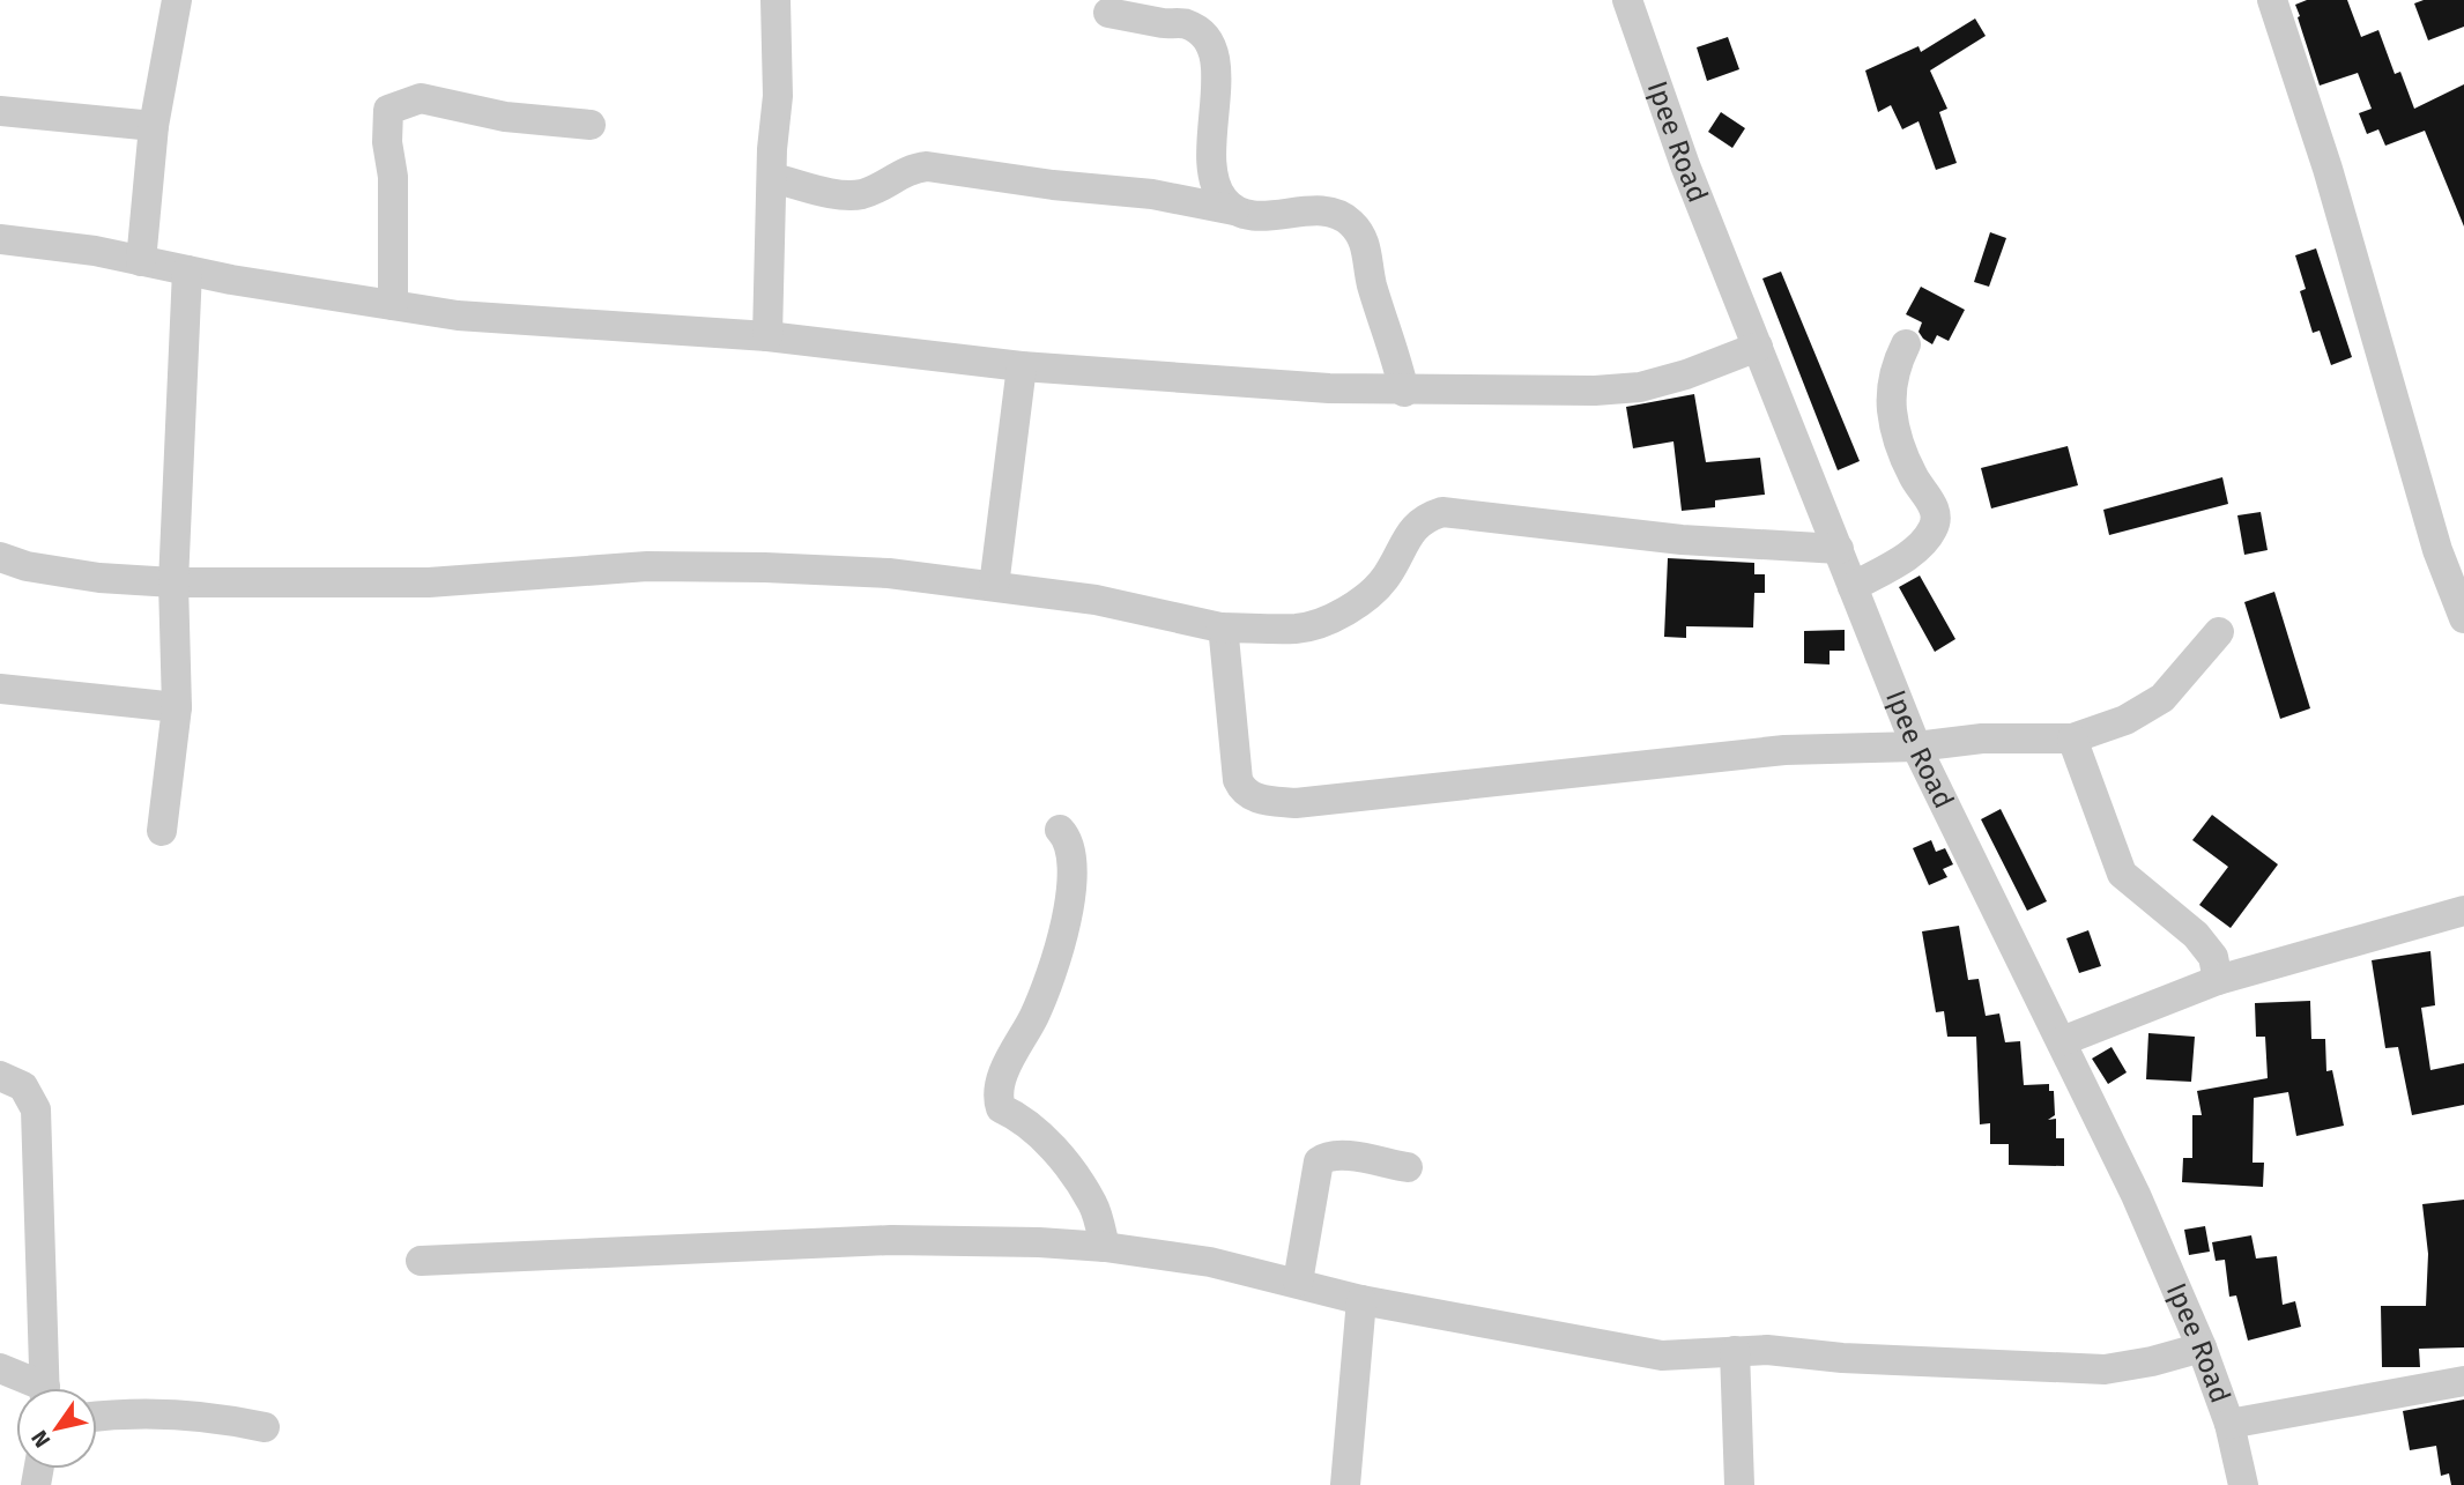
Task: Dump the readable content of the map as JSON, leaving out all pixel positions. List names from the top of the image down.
{
  "streets": {
    "street": ["Ipee Road"]
  },
  "north": "bottom left"
}
